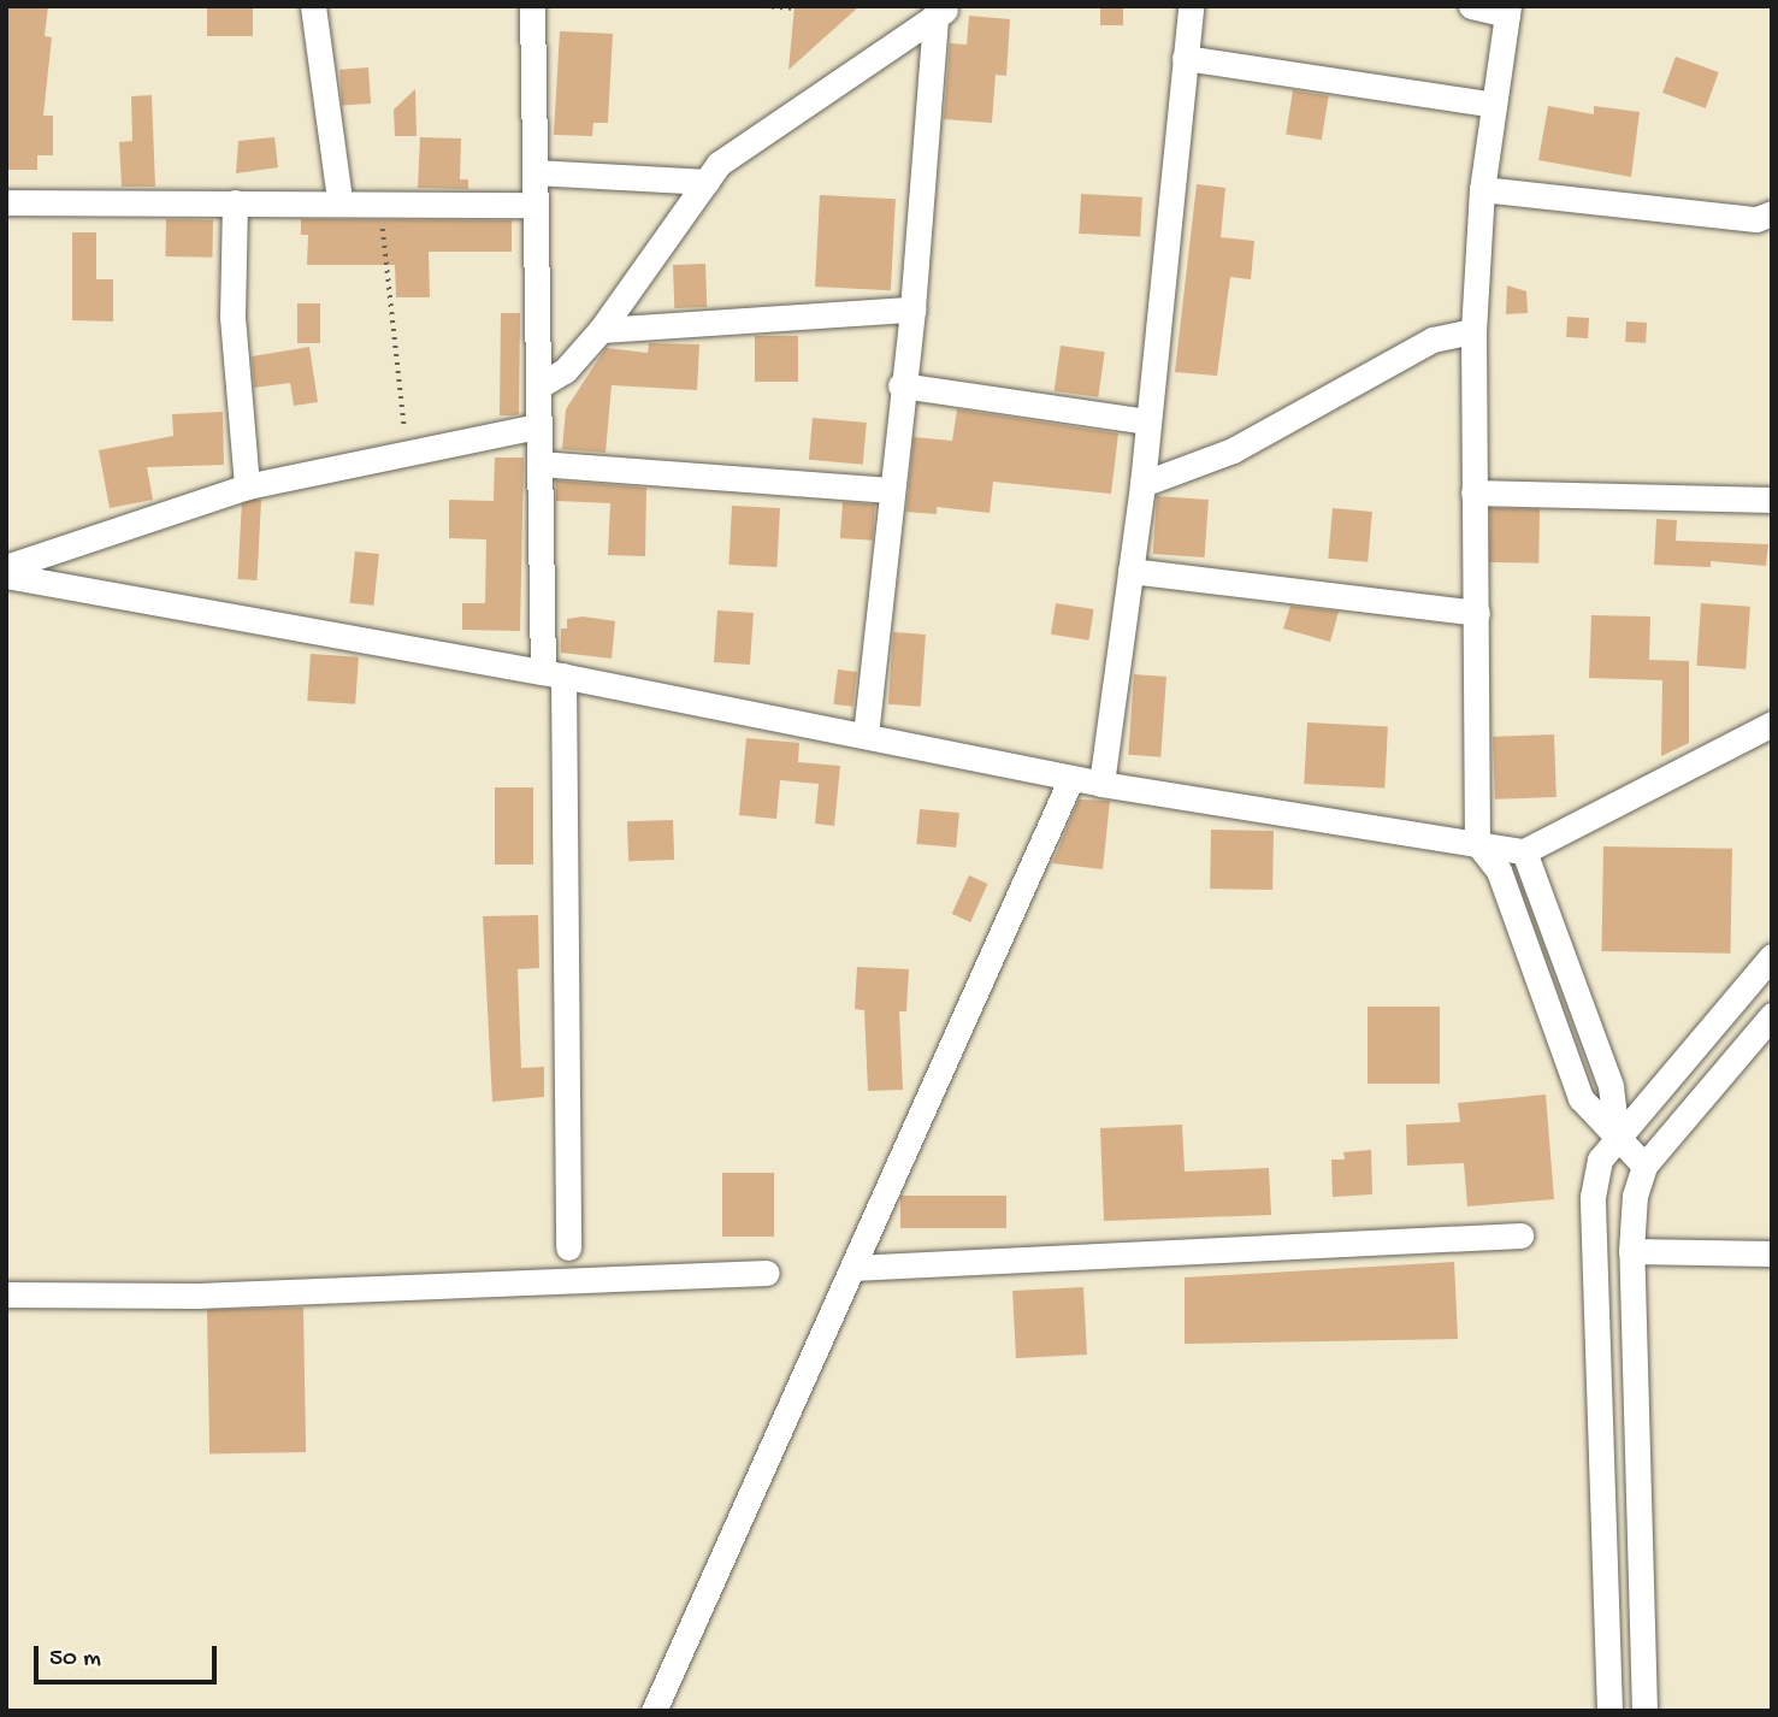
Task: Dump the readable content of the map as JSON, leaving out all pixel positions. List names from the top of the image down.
{
  "scale_bar": "50 m"
}
